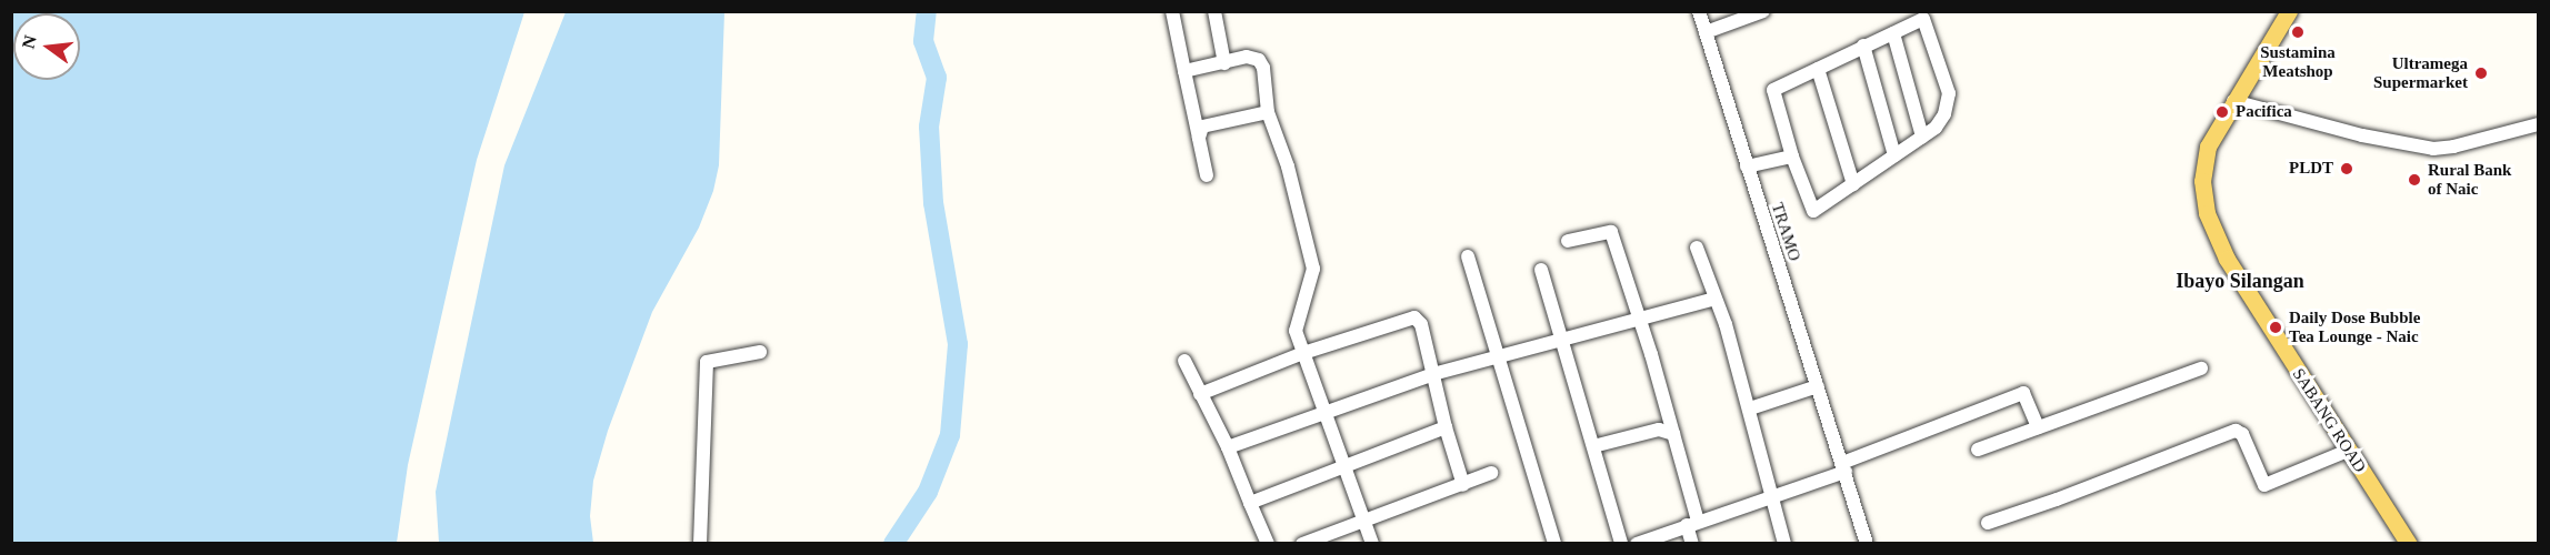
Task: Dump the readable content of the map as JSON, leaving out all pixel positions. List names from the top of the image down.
{
  "streets": {
    "main road": ["SABANG ROAD"],
    "street": ["TRAMO"]
  },
  "districts": ["Ibayo Silangan"],
  "places": [
    "Sustamina Meatshop",
    "Ultramega Supermarket",
    "Pacifica",
    "PLDT",
    "Rural Bank of Naic",
    "Daily Dose Bubble Tea Lounge - Naic"
  ],
  "north": "left"
}
